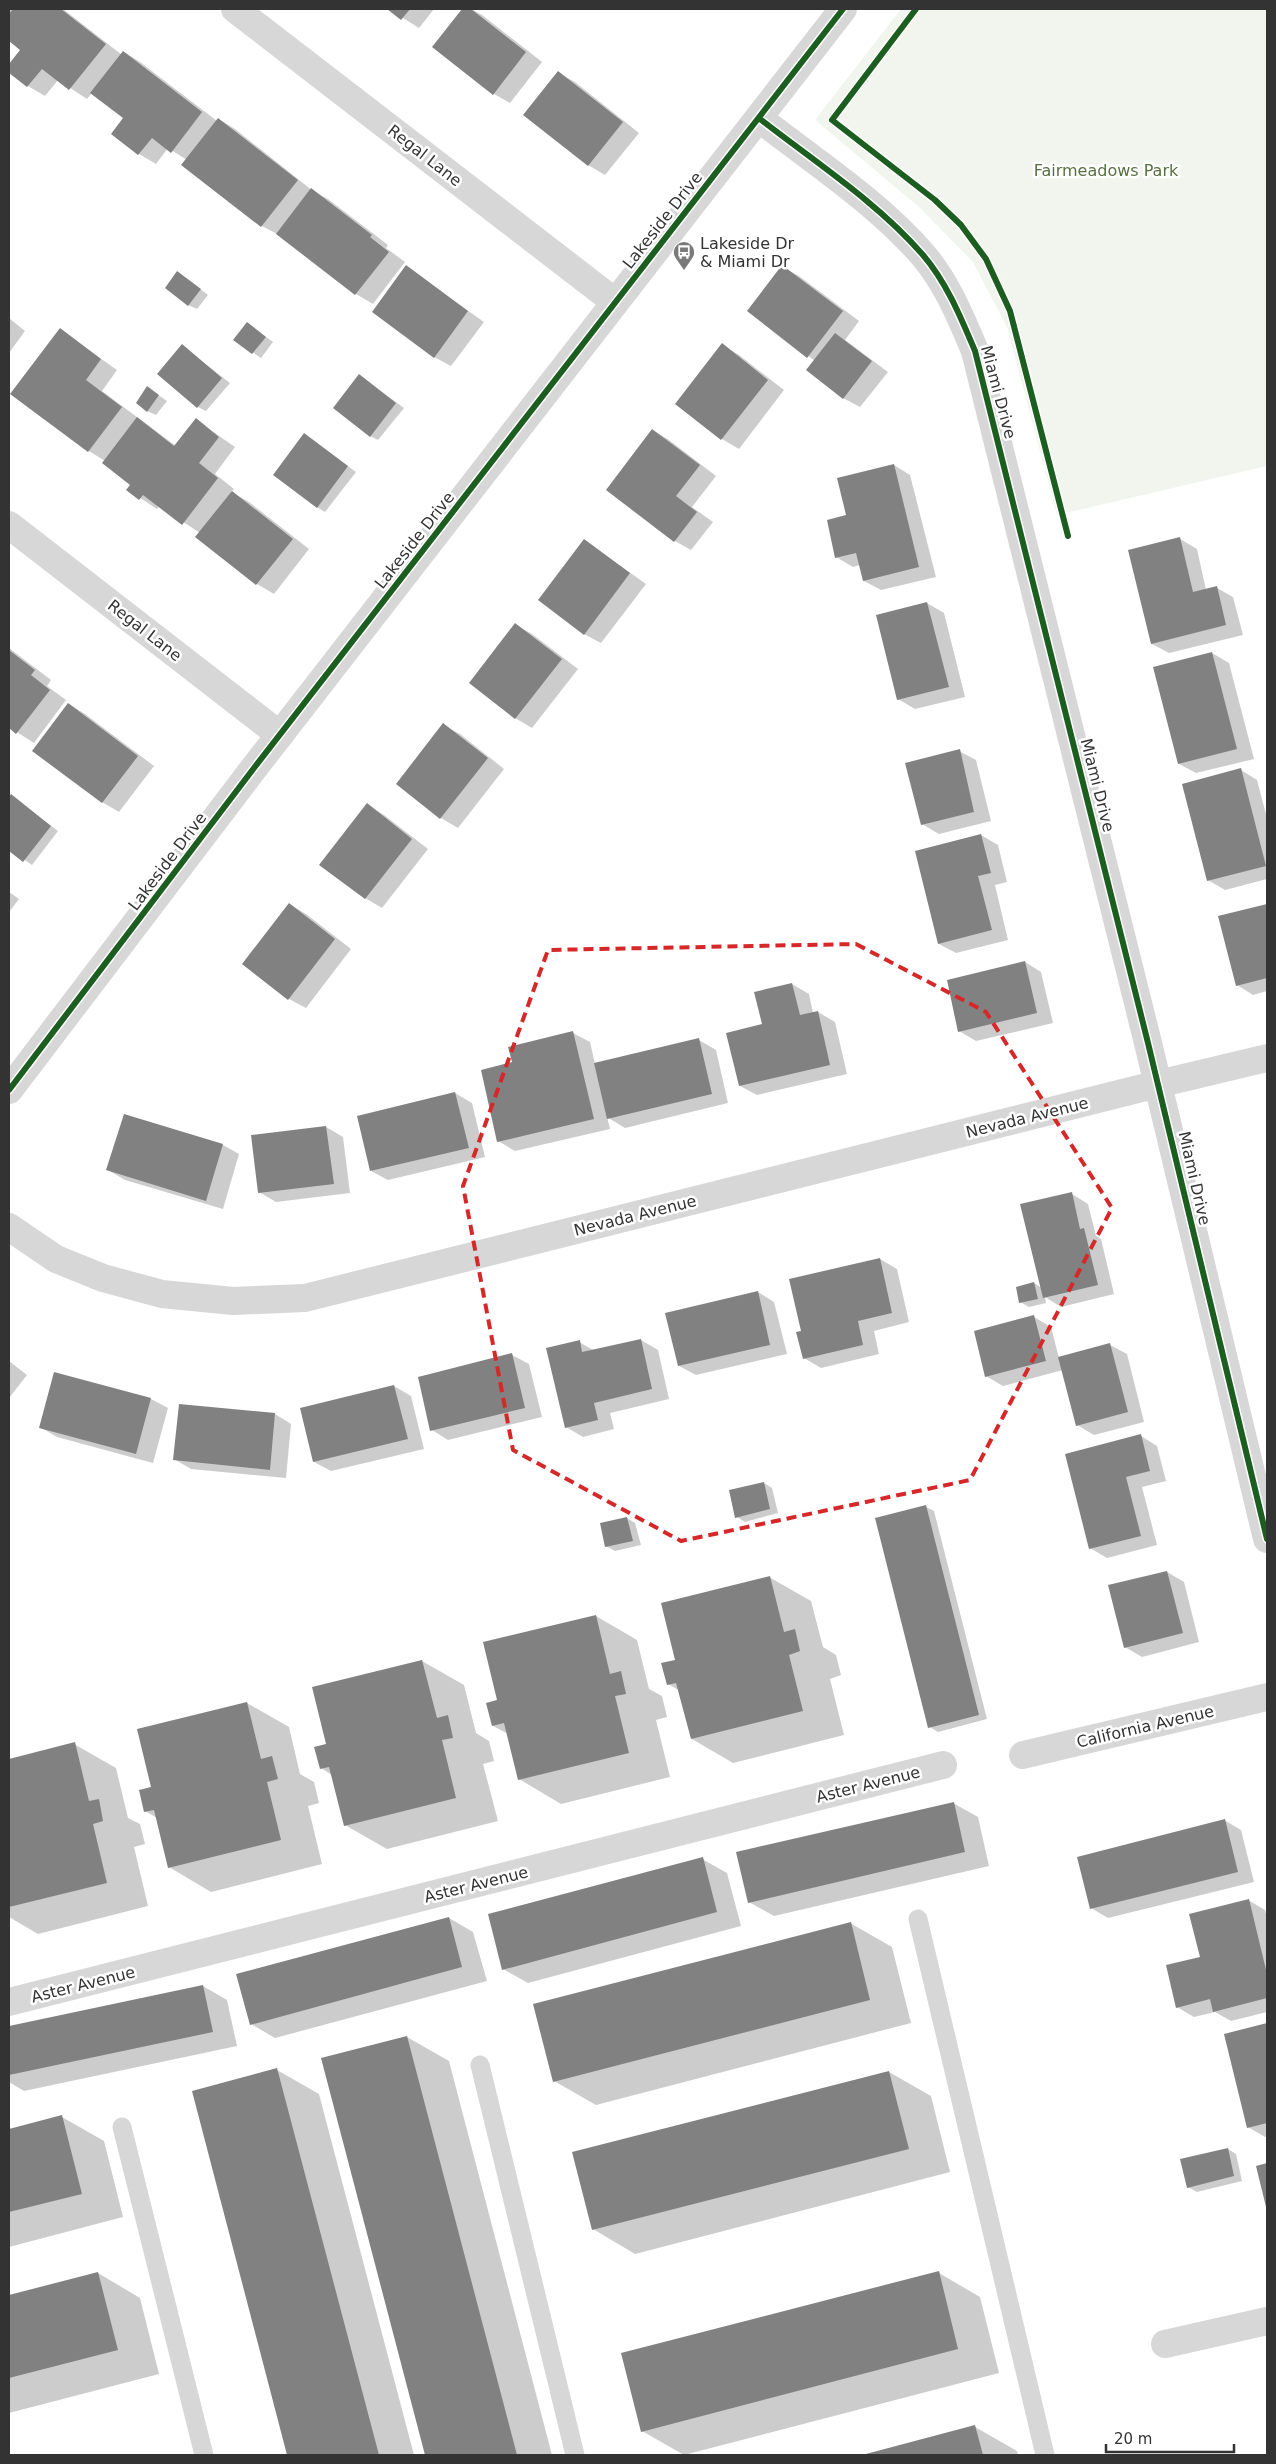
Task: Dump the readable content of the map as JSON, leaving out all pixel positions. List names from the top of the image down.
{
  "streets": {
    "street": [
      "Regal Lane",
      "Lakeside Drive",
      "Miami Drive",
      "Nevada Avenue",
      "California Avenue",
      "Aster Avenue"
    ]
  },
  "crossings": [
    ["Regal Lane", "Lakeside Drive"],
    ["Lakeside Drive", "Miami Drive"],
    ["Miami Drive", "Nevada Avenue"]
  ],
  "parks": ["Fairmeadows Park"],
  "places": {
    "bus stop": ["Lakeside Dr & Miami Dr"]
  },
  "scale_bar": "20 m"
}
